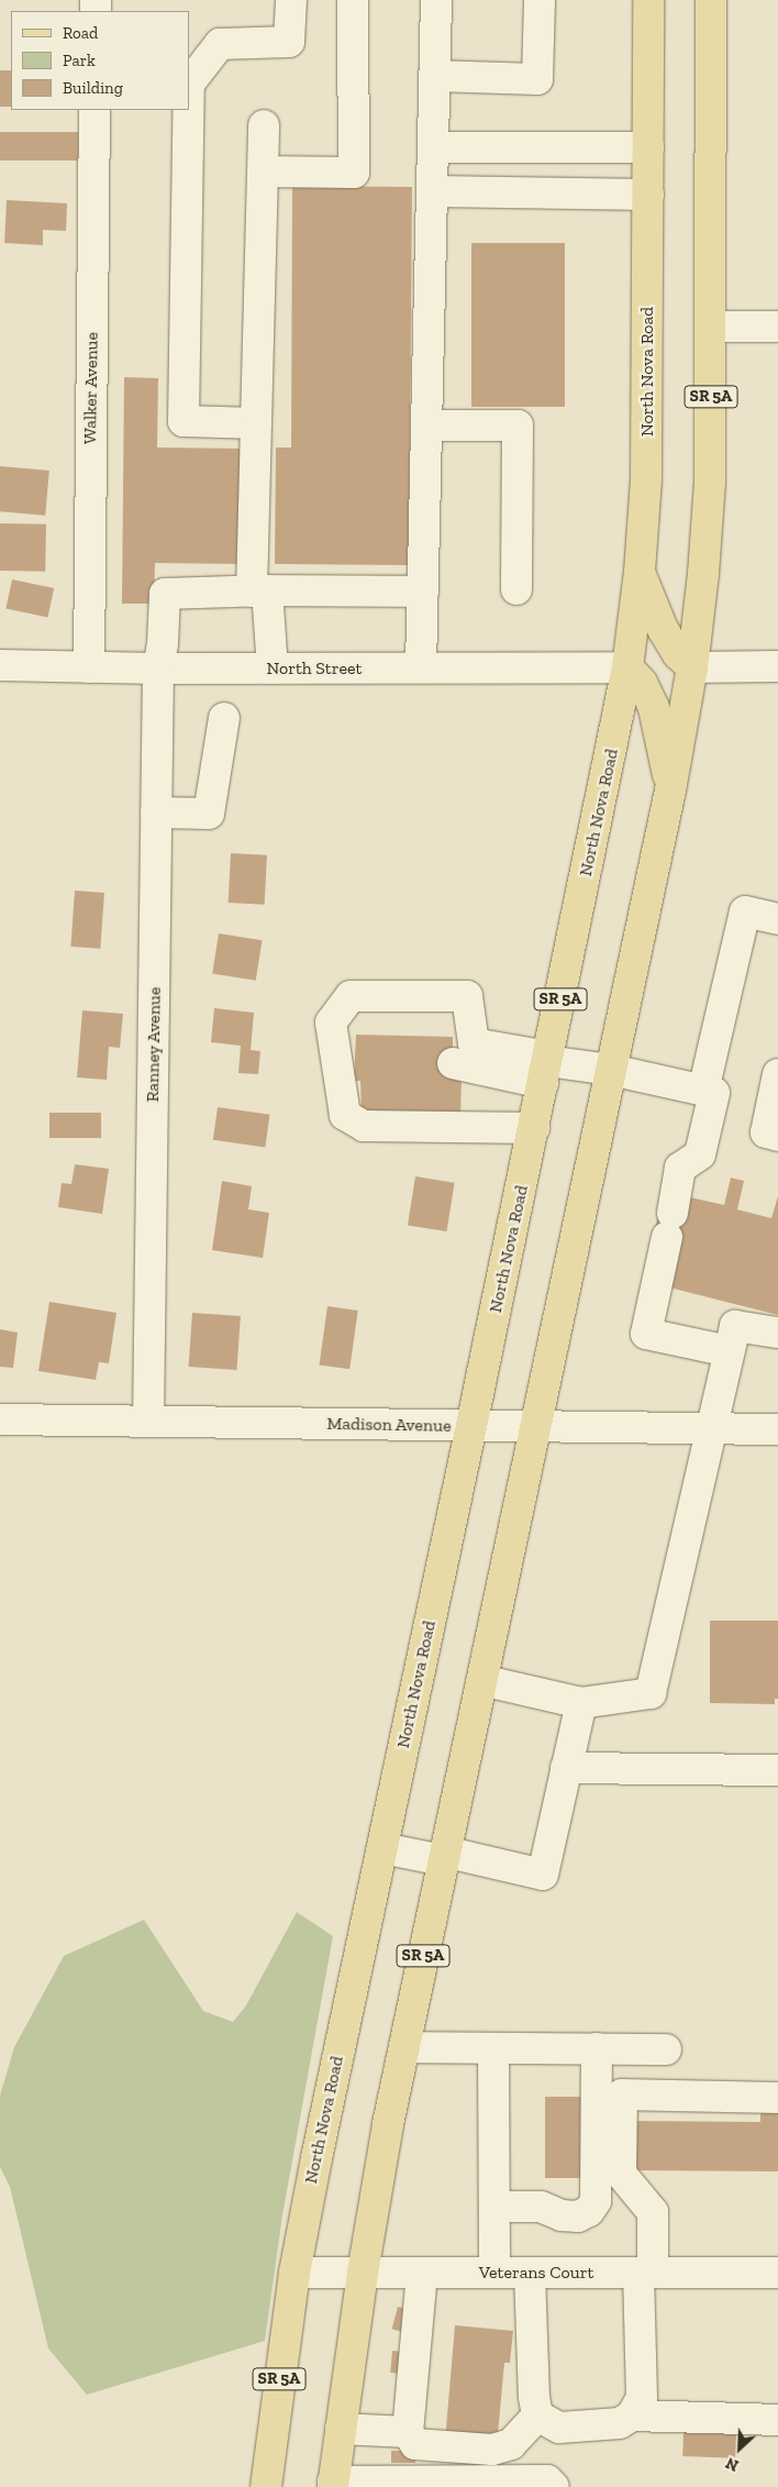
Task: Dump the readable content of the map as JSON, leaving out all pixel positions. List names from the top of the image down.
{
  "streets": {
    "main road": ["North Nova Road", "SR 5A"],
    "street": [
      "Walker Avenue",
      "North Street",
      "Ranney Avenue",
      "Madison Avenue",
      "Veterans Court"
    ]
  },
  "crossings": [
    ["North Nova Road", "North Street"],
    ["North Nova Road", "Madison Avenue"],
    ["North Nova Road", "Veterans Court"],
    ["Walker Avenue", "North Street"],
    ["SR 5A", "Madison Avenue"],
    ["SR 5A", "Veterans Court"],
    ["North Street", "Ranney Avenue"],
    ["Ranney Avenue", "Madison Avenue"]
  ],
  "legend": ["Road", "Park", "Building"],
  "north": "bottom left"
}
